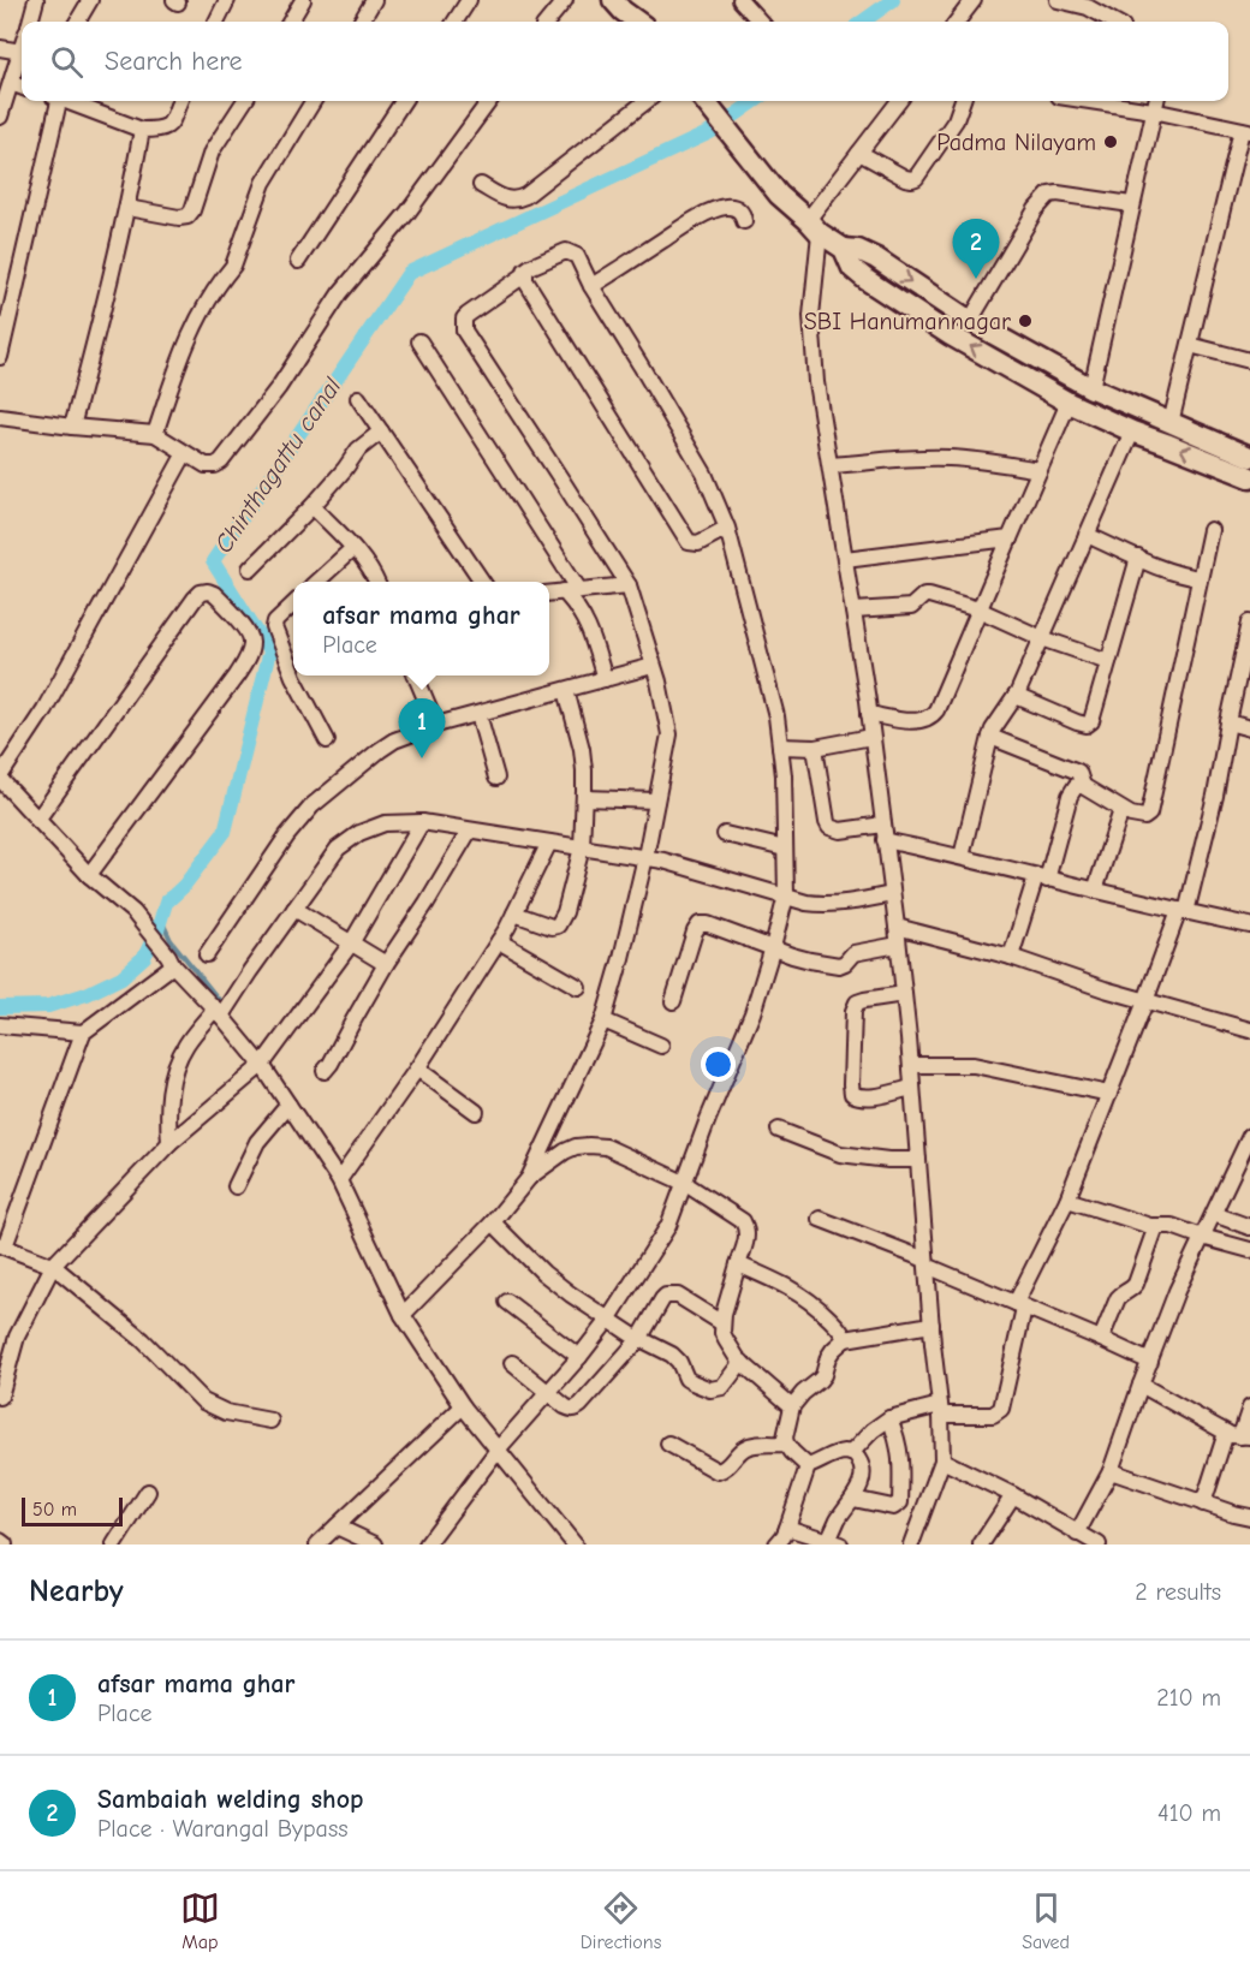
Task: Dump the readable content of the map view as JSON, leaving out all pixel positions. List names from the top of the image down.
{
  "water": ["Chinthagattu canal"],
  "places": ["Padma Nilayam", "SBI Hanumannagar"],
  "scale_bar": "50 m",
  "page": {
    "search": "Search here",
    "pins": ["2", "1"],
    "popup": ["afsar mama ghar", "Place"],
    "scale": "50 m",
    "heading": ["Nearby", "2 results"],
    "list": [
      {
        "mark": "1",
        "name": "afsar mama ghar",
        "note": "Place",
        "value": "210 m"
      },
      {
        "mark": "2",
        "name": "Sambaiah welding shop",
        "note": "Place · Warangal Bypass",
        "value": "410 m"
      }
    ],
    "nav": ["Map", "Directions", "Saved"]
  }
}
